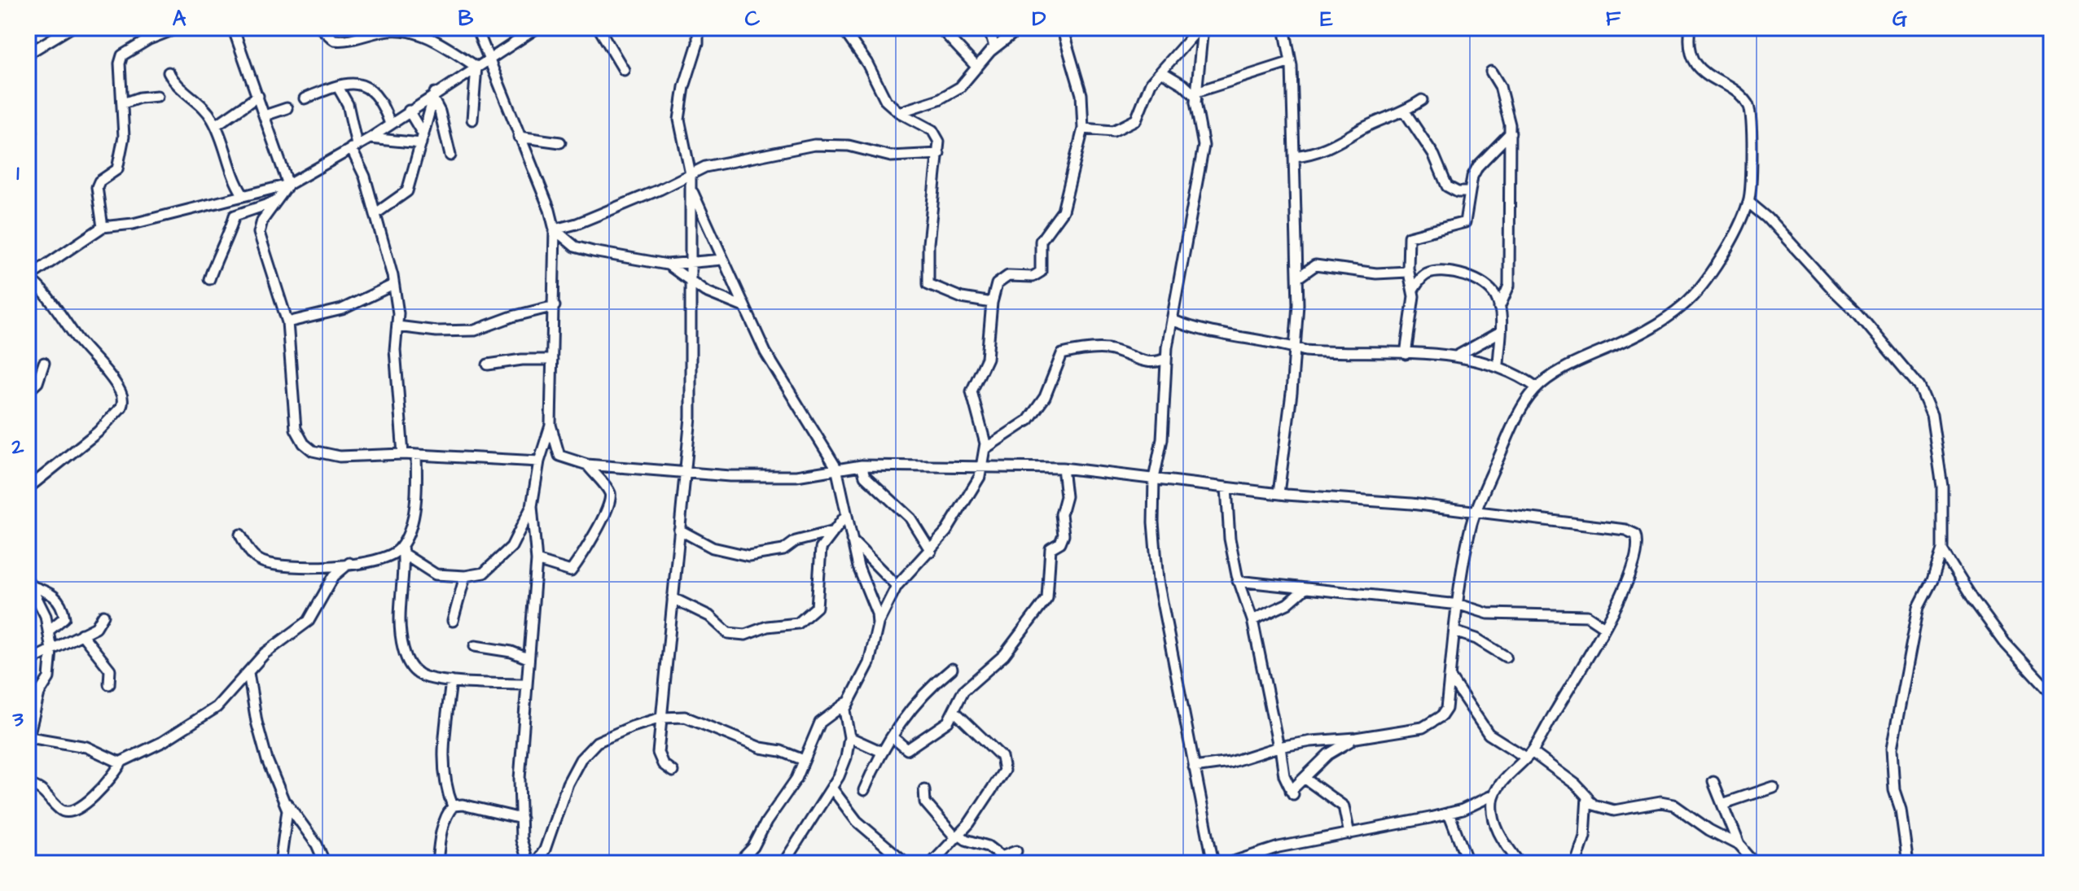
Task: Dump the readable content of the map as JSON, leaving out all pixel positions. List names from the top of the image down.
{
  "grid": {
    "columns": [
      "A",
      "B",
      "C",
      "D",
      "E",
      "F",
      "G"
    ],
    "rows": ["1", "2", "3"]
  }
}
